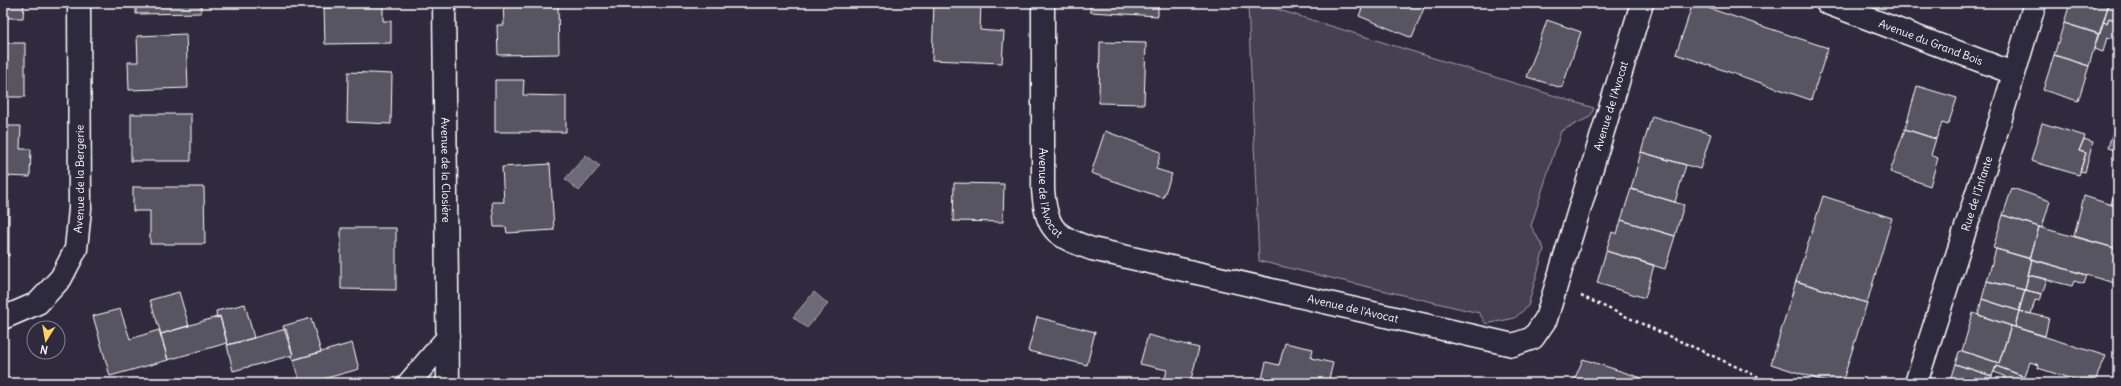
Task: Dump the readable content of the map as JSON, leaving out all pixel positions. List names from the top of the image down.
{
  "streets": {
    "street": [
      "Avenue du Grand Bois",
      "Avenue de l'Avocat",
      "Avenue de la Closière",
      "Avenue de la Bergerie",
      "Rue de l'Infante"
    ]
  },
  "crossings": [
    ["Avenue du Grand Bois", "Rue de l'Infante"]
  ],
  "north": "bottom"
}
